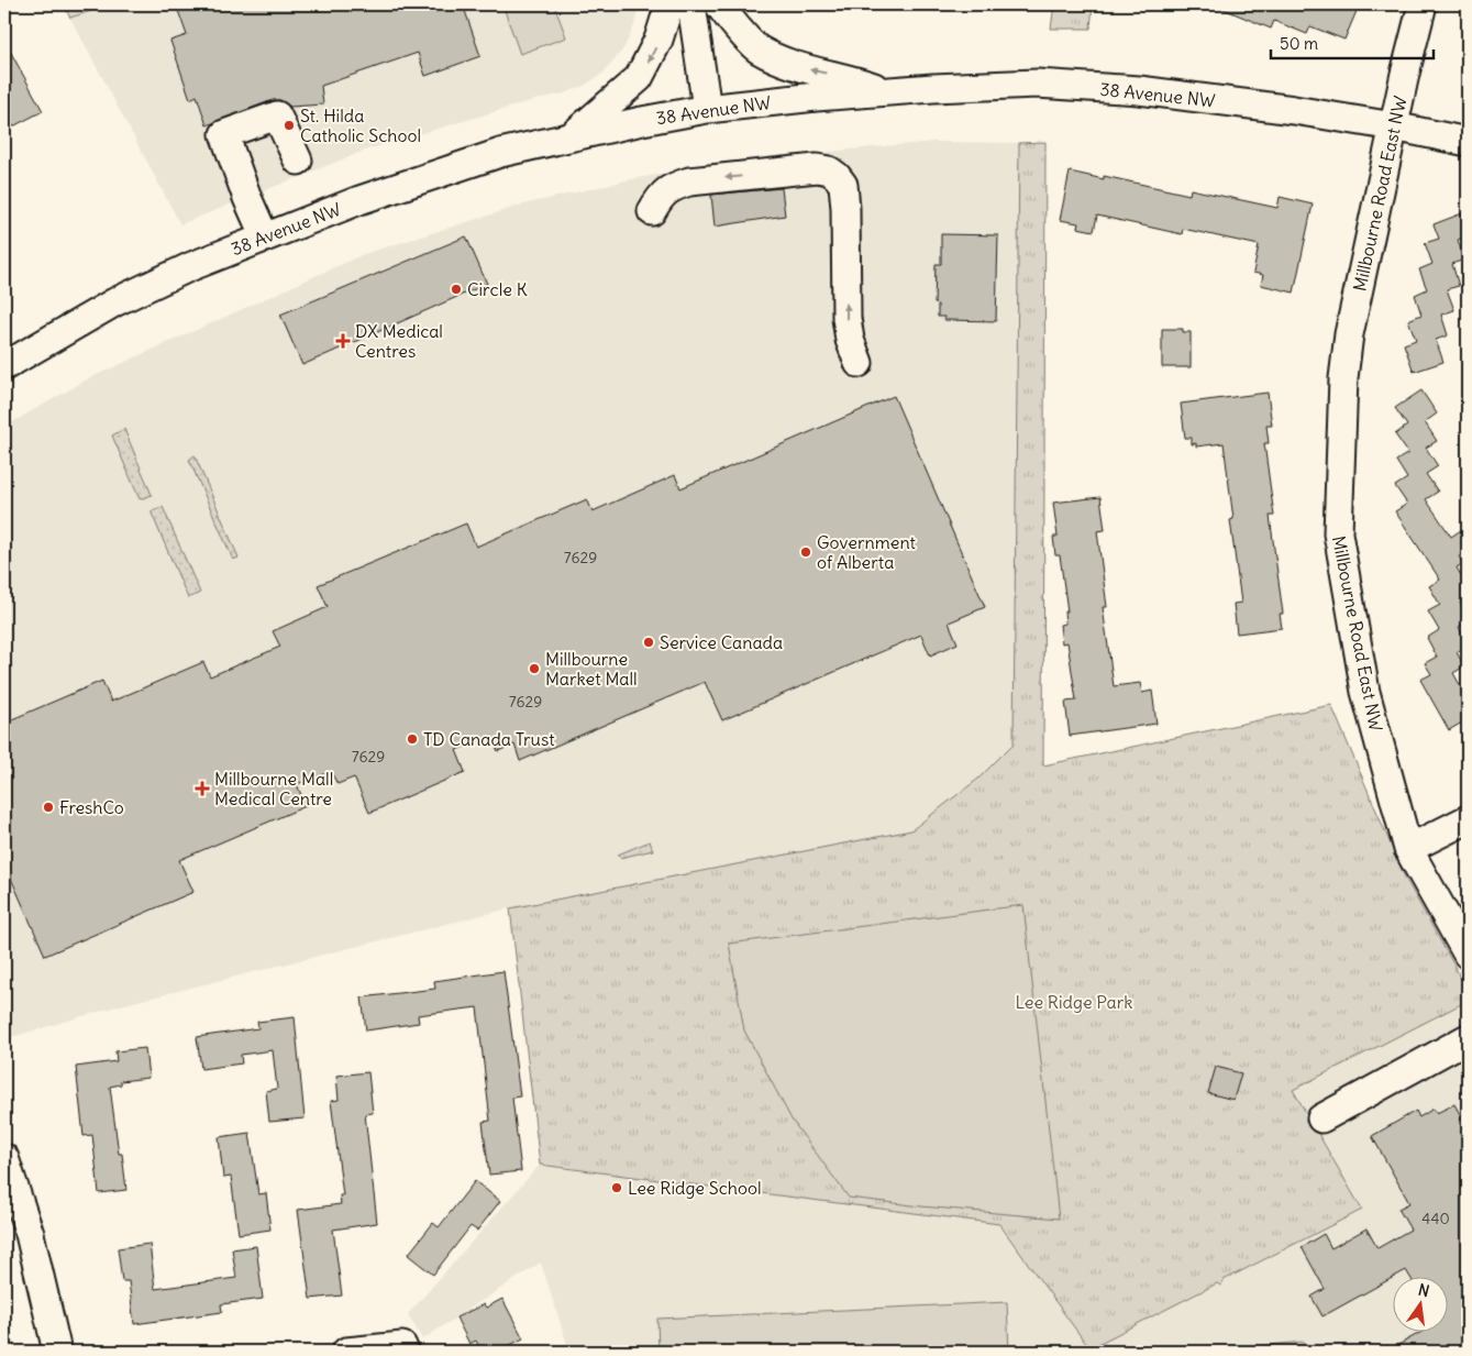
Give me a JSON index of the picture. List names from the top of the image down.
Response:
{
  "streets": {
    "street": ["38 Avenue NW", "Millbourne Road East NW"]
  },
  "crossings": [
    ["38 Avenue NW", "Millbourne Road East NW"]
  ],
  "parks": ["Lee Ridge Park"],
  "places": {
    "other": [
      "St. Hilda Catholic School",
      "Circle K",
      "Government of Alberta",
      "Service Canada",
      "Millbourne Market Mall",
      "TD Canada Trust",
      "FreshCo",
      "Lee Ridge School"
    ],
    "health": ["DX Medical Centres", "Millbourne Mall Medical Centre"]
  },
  "house_numbers": [
    "7629",
    "7629",
    "7629",
    "440"
  ],
  "scale_bar": "50 m",
  "north": "top"
}
